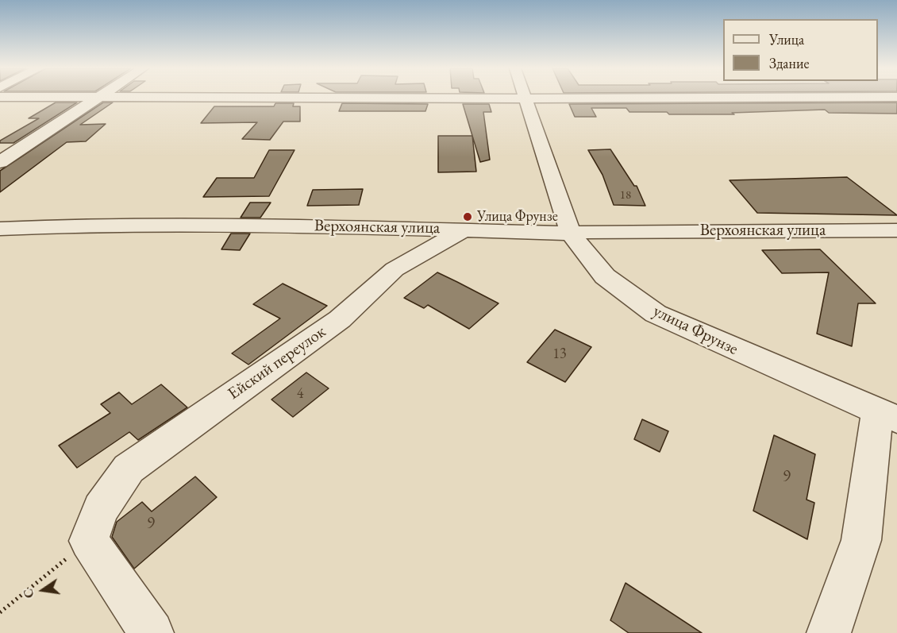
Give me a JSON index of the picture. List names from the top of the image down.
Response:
{
  "streets": {
    "street": ["Верхоянская улица", "улица Фрунзе", "Ейский переулок"]
  },
  "crossings": [
    ["Верхоянская улица", "улица Фрунзе"],
    ["Верхоянская улица", "Ейский переулок"]
  ],
  "places": ["Улица Фрунзе"],
  "house_numbers": [
    "18",
    "13",
    "4",
    "9",
    "9"
  ],
  "legend": ["Улица", "Здание"],
  "north": "left"
}
